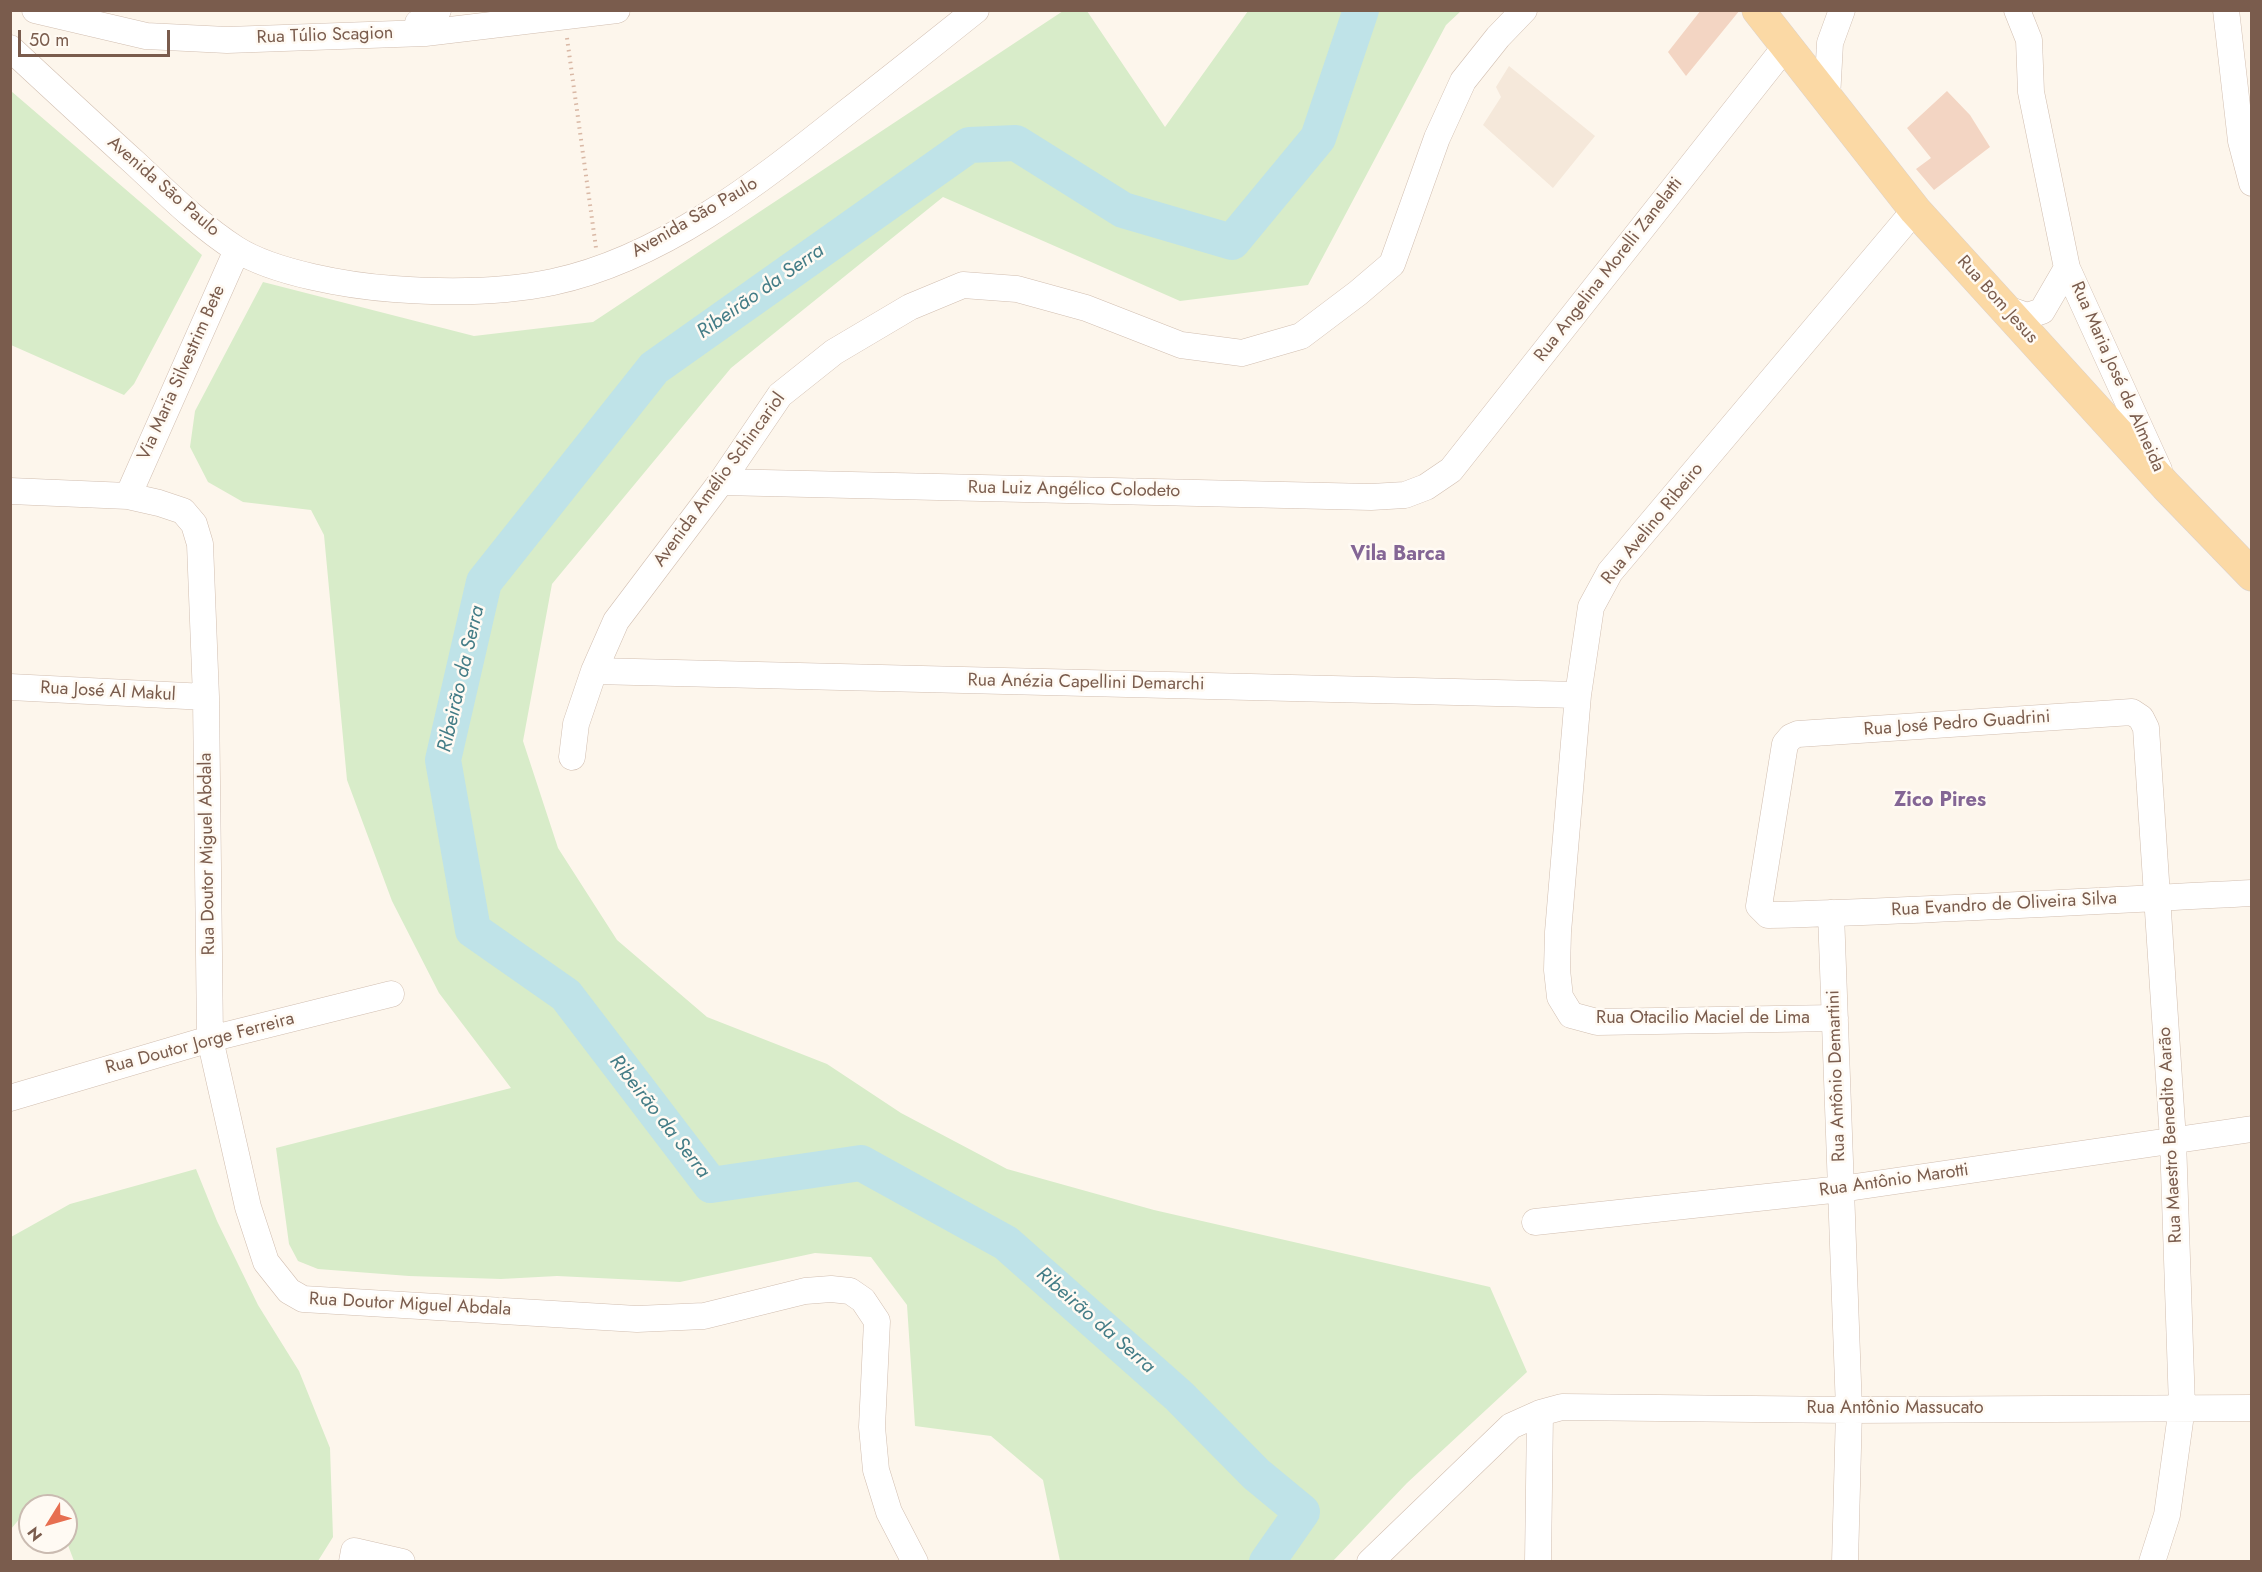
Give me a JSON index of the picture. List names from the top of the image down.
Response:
{
  "streets": {
    "main road": ["Rua Bom Jesus"],
    "street": [
      "Rua Túlio Scagion",
      "Avenida São Paulo",
      "Rua Angelina Morelli Zanelatti",
      "Via Maria Silvestrim Bete",
      "Rua Maria José de Almeida",
      "Avenida Amélio Schincariol",
      "Rua Luiz Angélico Colodeto",
      "Rua Avelino Ribeiro",
      "Rua Anézia Capellini Demarchi",
      "Rua José Al Makul",
      "Rua José Pedro Guadrini",
      "Rua Doutor Miguel Abdala",
      "Rua Evandro de Oliveira Silva",
      "Rua Otacilio Maciel de Lima",
      "Rua Doutor Jorge Ferreira",
      "Rua Antônio Demartini",
      "Rua Maestro Benedito Aarão",
      "Rua Antônio Marotti",
      "Rua Antônio Massucato"
    ]
  },
  "crossings": [
    ["Avenida São Paulo", "Via Maria Silvestrim Bete"],
    ["Rua Angelina Morelli Zanelatti", "Rua Bom Jesus"],
    ["Rua Angelina Morelli Zanelatti", "Rua Luiz Angélico Colodeto"],
    ["Rua Bom Jesus", "Rua Maria José de Almeida"],
    ["Rua Bom Jesus", "Rua Avelino Ribeiro"],
    ["Via Maria Silvestrim Bete", "Rua Doutor Miguel Abdala"],
    ["Avenida Amélio Schincariol", "Rua Luiz Angélico Colodeto"],
    ["Avenida Amélio Schincariol", "Rua Anézia Capellini Demarchi"],
    ["Rua Avelino Ribeiro", "Rua Anézia Capellini Demarchi"],
    ["Rua Avelino Ribeiro", "Rua Otacilio Maciel de Lima"],
    ["Rua José Al Makul", "Rua Doutor Miguel Abdala"],
    ["Rua José Pedro Guadrini", "Rua Evandro de Oliveira Silva"],
    ["Rua José Pedro Guadrini", "Rua Maestro Benedito Aarão"],
    ["Rua Doutor Miguel Abdala", "Rua Doutor Jorge Ferreira"],
    ["Rua Evandro de Oliveira Silva", "Rua Antônio Demartini"],
    ["Rua Evandro de Oliveira Silva", "Rua Maestro Benedito Aarão"],
    ["Rua Otacilio Maciel de Lima", "Rua Antônio Demartini"],
    ["Rua Antônio Demartini", "Rua Antônio Marotti"],
    ["Rua Antônio Demartini", "Rua Antônio Massucato"],
    ["Rua Maestro Benedito Aarão", "Rua Antônio Marotti"],
    ["Rua Maestro Benedito Aarão", "Rua Antônio Massucato"]
  ],
  "districts": ["Vila Barca", "Zico Pires"],
  "water": ["Ribeirão da Serra"],
  "scale_bar": "50 m",
  "north": "bottom left"
}
